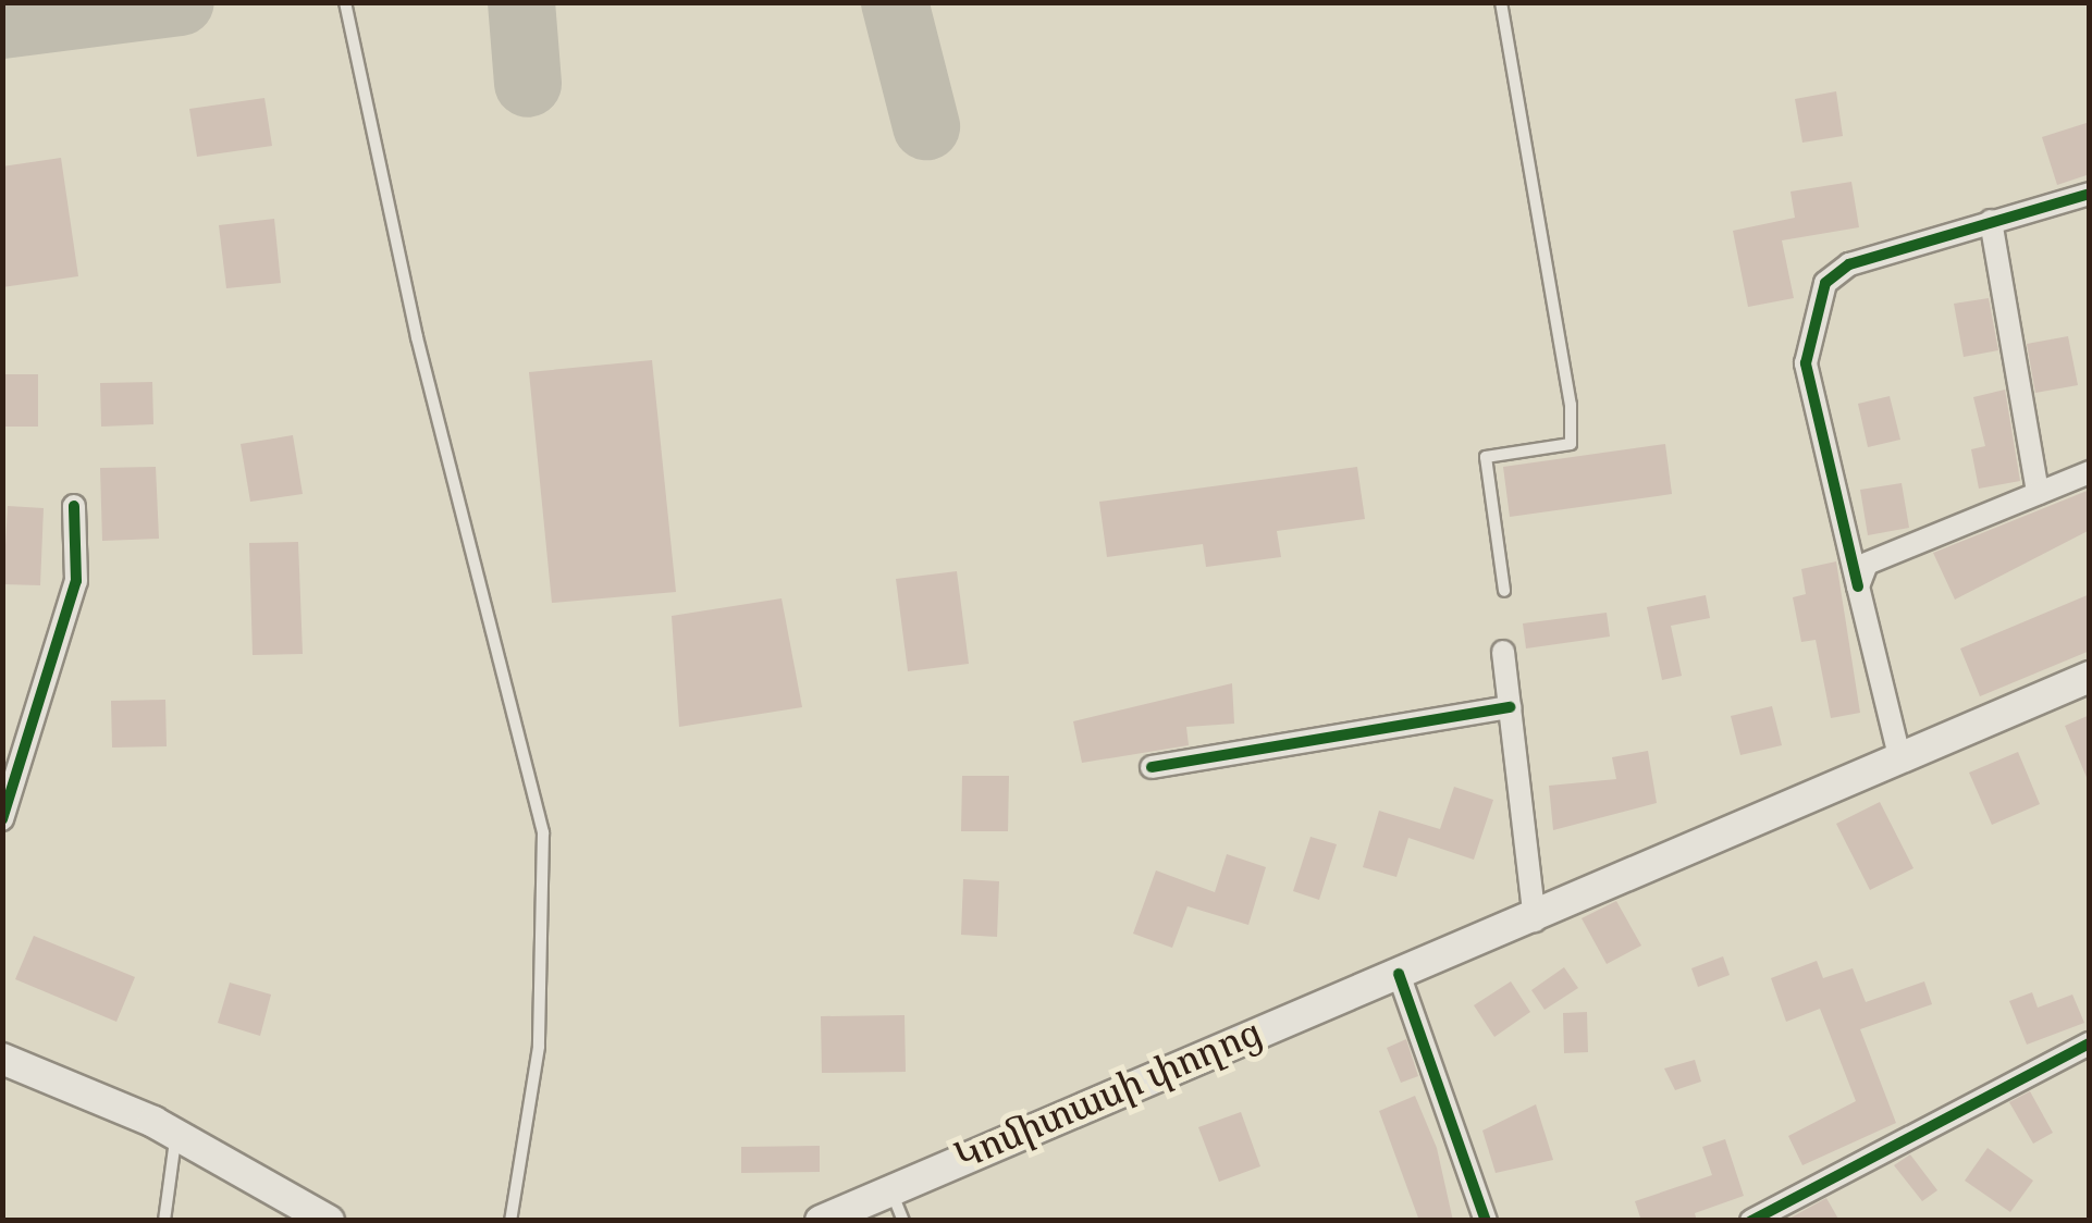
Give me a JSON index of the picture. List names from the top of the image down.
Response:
{
  "streets": {
    "main road": ["Կոմիտասի փողոց"]
  }
}
